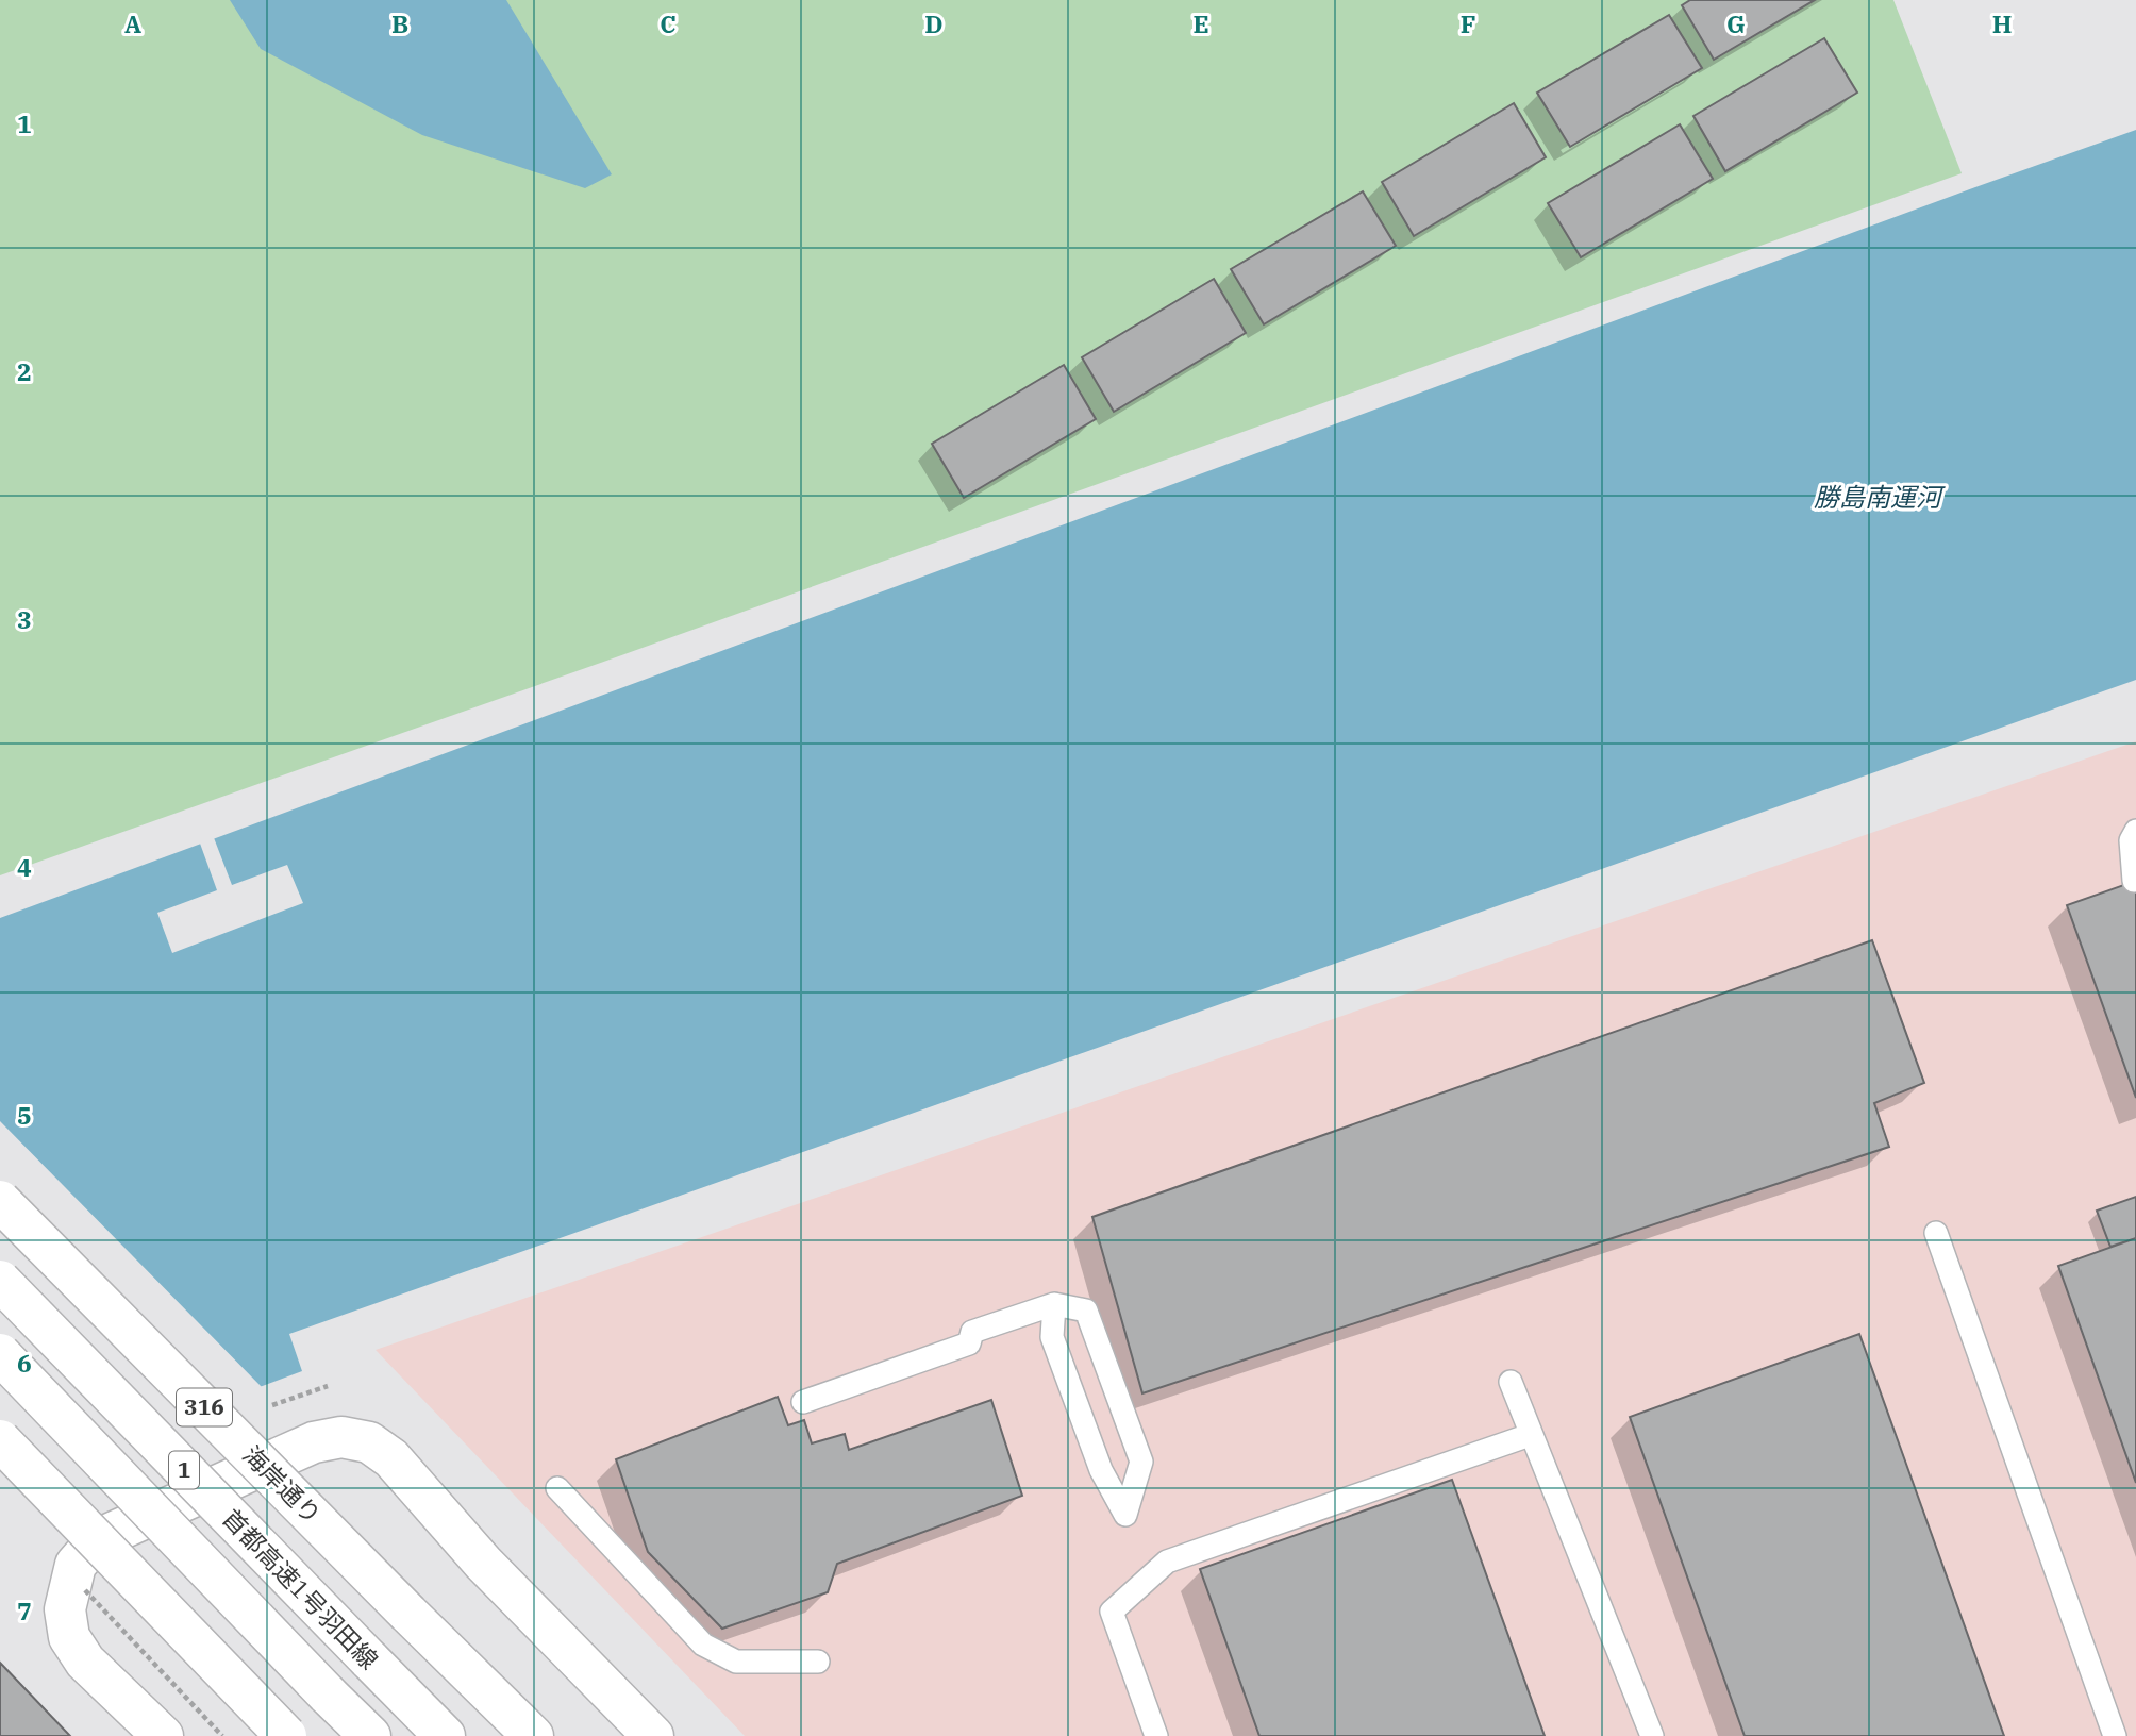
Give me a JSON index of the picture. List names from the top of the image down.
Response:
{
  "streets": {
    "main road": [
      "316",
      "1",
      "海岸通り",
      "首都高速1号羽田線"
    ]
  },
  "water": ["勝島南運河"],
  "grid": {
    "columns": [
      "A",
      "B",
      "C",
      "D",
      "E",
      "F",
      "G",
      "H"
    ],
    "rows": [
      "1",
      "2",
      "3",
      "4",
      "5",
      "6",
      "7"
    ]
  }
}
